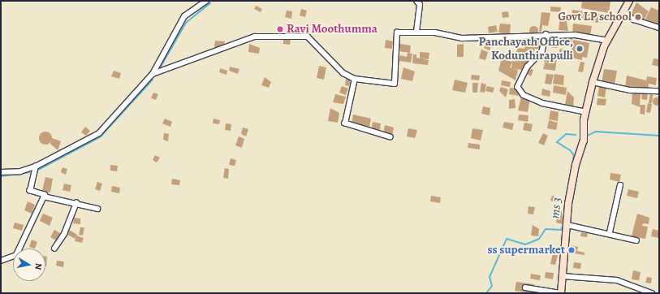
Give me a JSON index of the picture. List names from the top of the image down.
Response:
{
  "water": ["ms 3"],
  "places": [
    "Govt LP school",
    "Ravi Moothumma",
    "Panchayath Office, Kodunthirapulli",
    "ss supermarket"
  ],
  "north": "right"
}
